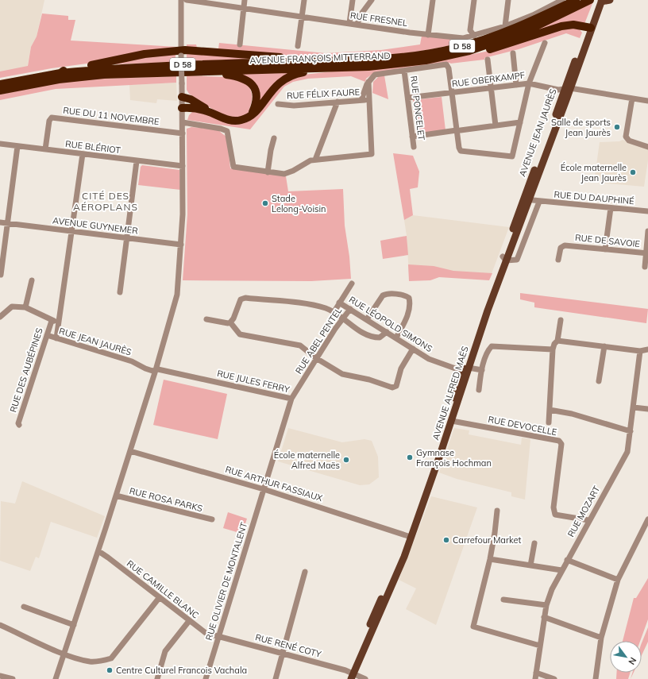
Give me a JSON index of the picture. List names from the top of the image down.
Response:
{
  "streets": {
    "highway": ["D 58", "AVENUE FRANÇOIS MITTERRAND"],
    "main road": ["AVENUE JEAN JAURÈS", "AVENUE ALFRED MAËS"],
    "street": [
      "RUE FRESNEL",
      "RUE OBERKAMPF",
      "RUE FÉLIX FAURE",
      "RUE PONCELET",
      "RUE DU 11 NOVEMBRE",
      "RUE BLÉRIOT",
      "RUE DU DAUPHINÉ",
      "AVENUE GUYNEMER",
      "RUE DE SAVOIE",
      "RUE LÉOPOLD SIMONS",
      "RUE ABEL PENTEL",
      "RUE JEAN JAURÈS",
      "RUE DES AUBÉPINES",
      "RUE JULES FERRY",
      "RUE DEVOCELLE",
      "RUE ARTHUR FASSIAUX",
      "RUE ROSA PARKS",
      "RUE MOZART",
      "RUE OLIVIER DE MONTALENT",
      "RUE CAMILLE BLANC",
      "RUE RENÉ COTY"
    ]
  },
  "crossings": [
    ["D 58", "AVENUE FRANÇOIS MITTERRAND"],
    ["RUE OBERKAMPF", "RUE PONCELET"],
    ["RUE OBERKAMPF", "AVENUE JEAN JAURÈS"],
    ["RUE DU 11 NOVEMBRE", "RUE BLÉRIOT"],
    ["AVENUE JEAN JAURÈS", "RUE DU DAUPHINÉ"],
    ["AVENUE JEAN JAURÈS", "AVENUE ALFRED MAËS"],
    ["RUE DU DAUPHINÉ", "AVENUE ALFRED MAËS"],
    ["RUE LÉOPOLD SIMONS", "RUE ABEL PENTEL"],
    ["RUE LÉOPOLD SIMONS", "AVENUE ALFRED MAËS"],
    ["RUE ABEL PENTEL", "RUE JULES FERRY"],
    ["RUE JEAN JAURÈS", "RUE DES AUBÉPINES"],
    ["RUE JEAN JAURÈS", "RUE JULES FERRY"],
    ["RUE JULES FERRY", "RUE ARTHUR FASSIAUX"],
    ["RUE JULES FERRY", "RUE OLIVIER DE MONTALENT"],
    ["AVENUE ALFRED MAËS", "RUE DEVOCELLE"],
    ["AVENUE ALFRED MAËS", "RUE ARTHUR FASSIAUX"],
    ["AVENUE ALFRED MAËS", "RUE RENÉ COTY"],
    ["RUE DEVOCELLE", "RUE MOZART"],
    ["RUE ARTHUR FASSIAUX", "RUE OLIVIER DE MONTALENT"],
    ["RUE OLIVIER DE MONTALENT", "RUE CAMILLE BLANC"],
    ["RUE OLIVIER DE MONTALENT", "RUE RENÉ COTY"],
    ["RUE CAMILLE BLANC", "RUE RENÉ COTY"]
  ],
  "districts": ["CITÉ DES AÉROPLANS"],
  "places": [
    "Salle de sports Jean Jaurès",
    "École maternelle Jean Jaurès",
    "Stade Lelong-Voisin",
    "Gymnase François Hochman",
    "École maternelle Alfred Maës",
    "Carrefour Market",
    "Centre Culturel Francois Vachala"
  ],
  "north": "bottom right"
}
